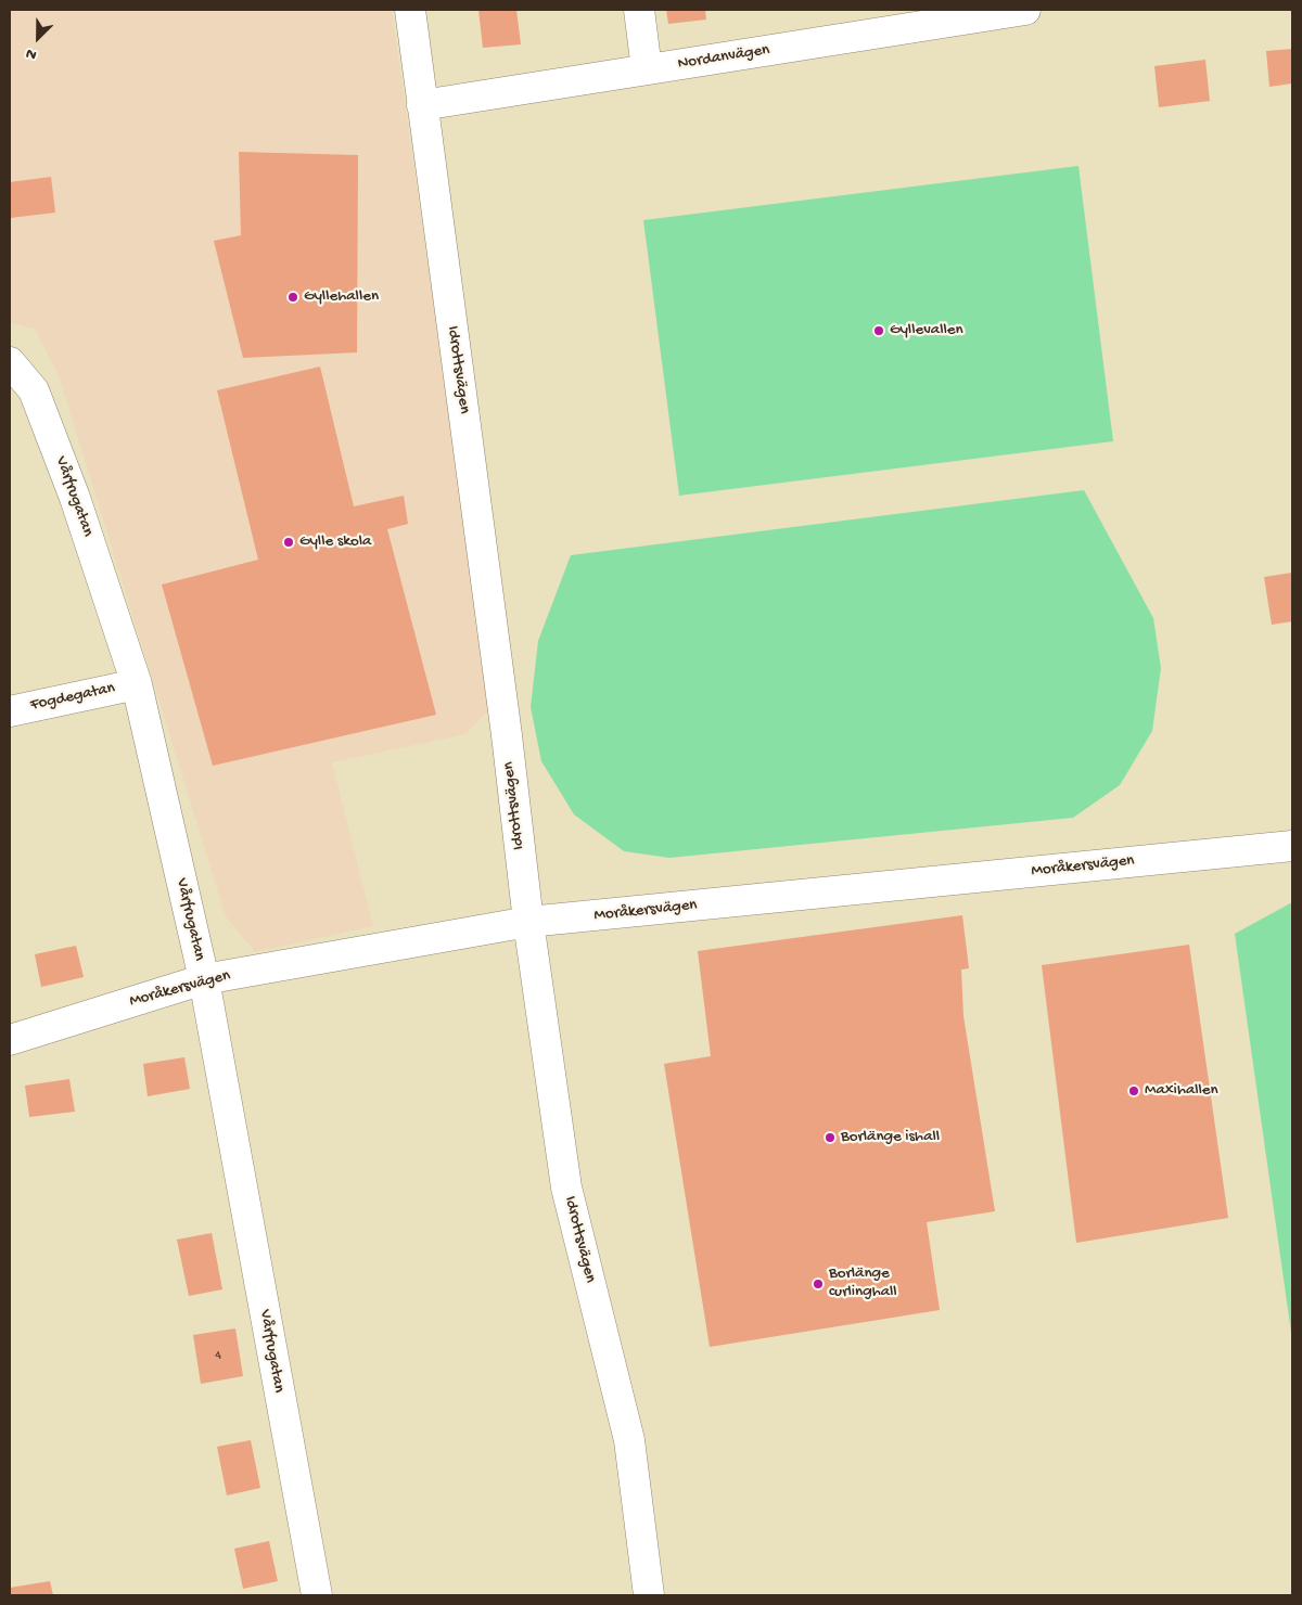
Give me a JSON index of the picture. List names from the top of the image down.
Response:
{
  "streets": {
    "street": [
      "Nordanvägen",
      "Idrottsvägen",
      "Vårfrugatan",
      "Fogdegatan",
      "Moråkersvägen"
    ]
  },
  "crossings": [
    ["Nordanvägen", "Idrottsvägen"],
    ["Idrottsvägen", "Moråkersvägen"],
    ["Vårfrugatan", "Fogdegatan"],
    ["Vårfrugatan", "Moråkersvägen"]
  ],
  "places": [
    "Gyllehallen",
    "Gyllevallen",
    "Gylle skola",
    "Maxihallen",
    "Borlänge ishall",
    "Borlänge curlinghall"
  ],
  "house_numbers": ["4"],
  "north": "bottom left"
}
